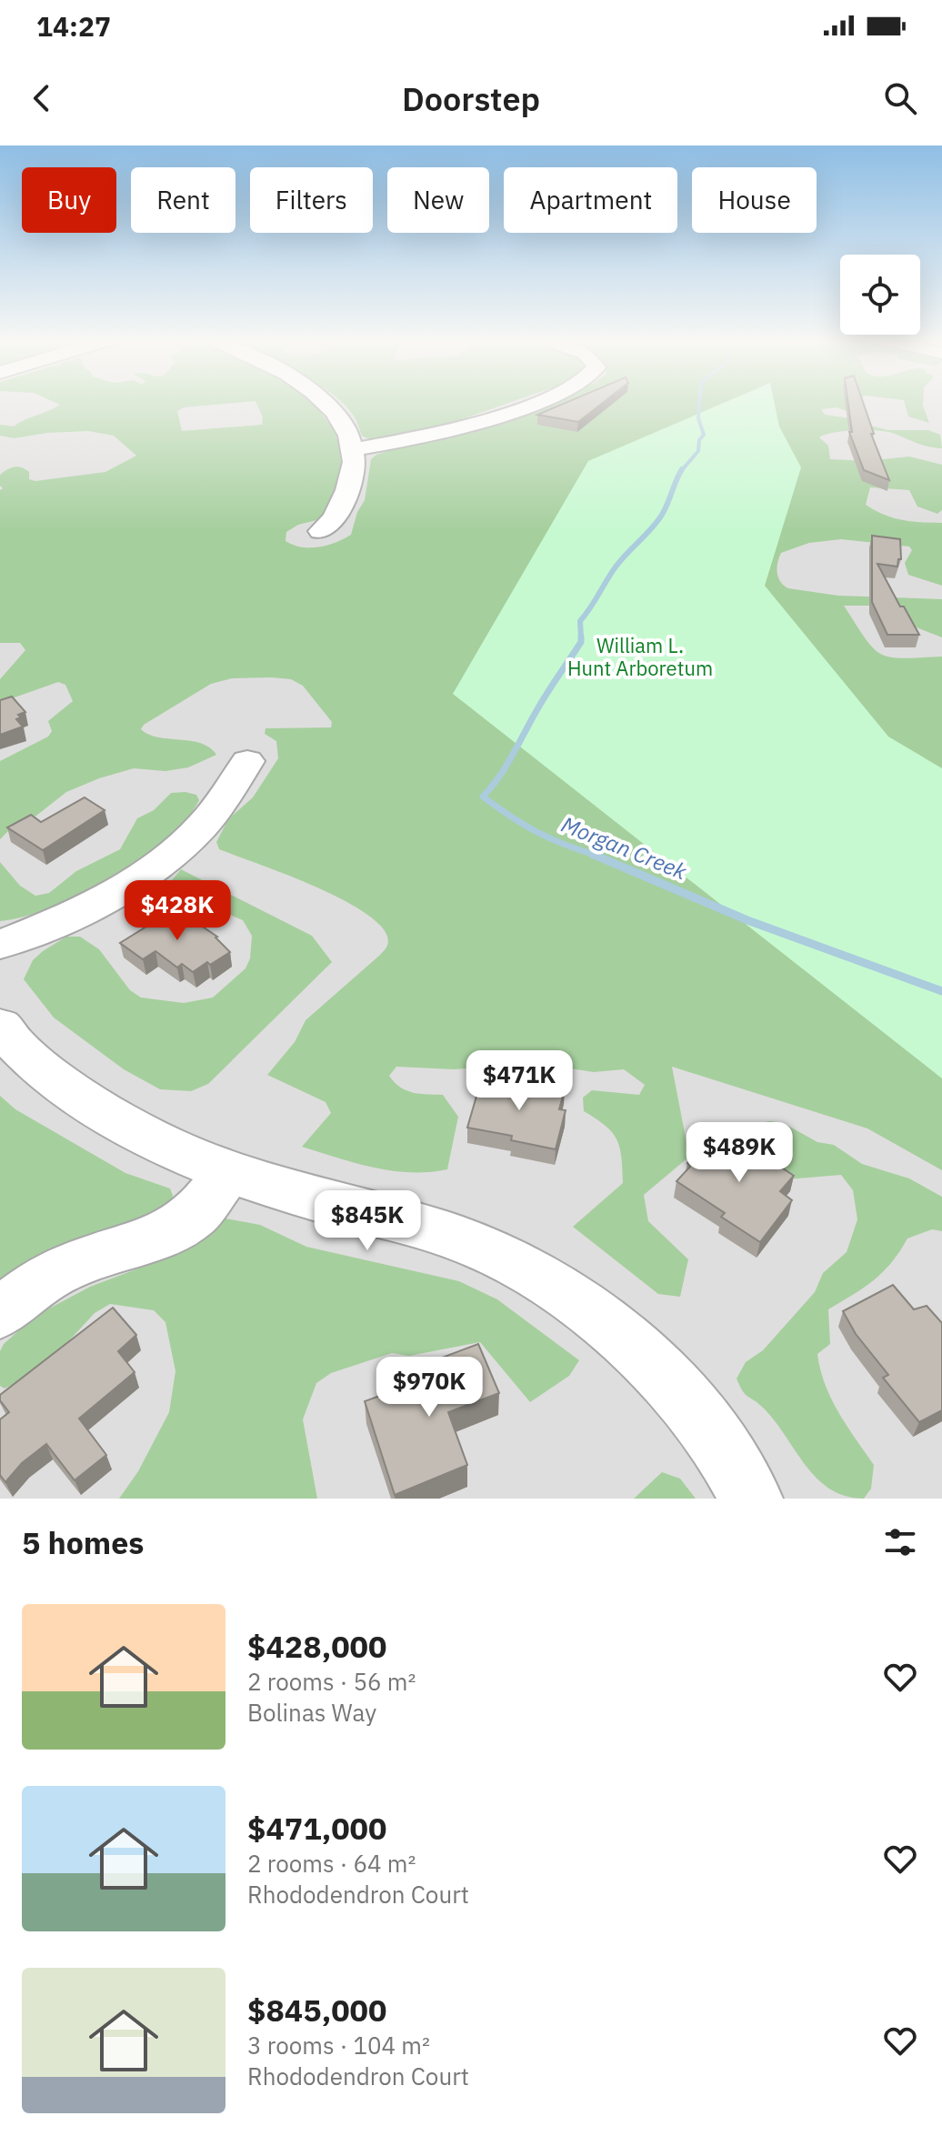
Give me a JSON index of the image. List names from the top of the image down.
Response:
{
  "water": ["Morgan Creek"],
  "parks": ["William L. Hunt Arboretum"],
  "page": {
    "status": "14:27",
    "header": "Doorstep",
    "chip": [
      "Buy",
      "Rent",
      "Filters",
      "New",
      "Apartment",
      "House"
    ],
    "price": [
      "$428K",
      "$471K",
      "$489K",
      "$845K",
      "$970K"
    ],
    "heading": "5 homes",
    "list": [
      {
        "name": "$428,000",
        "note": "2 rooms · 56 m² · Bolinas Way"
      },
      {
        "name": "$471,000",
        "note": "2 rooms · 64 m² · Rhododendron Court"
      },
      {
        "name": "$845,000",
        "note": "3 rooms · 104 m² · Rhododendron Court"
      }
    ]
  }
}
